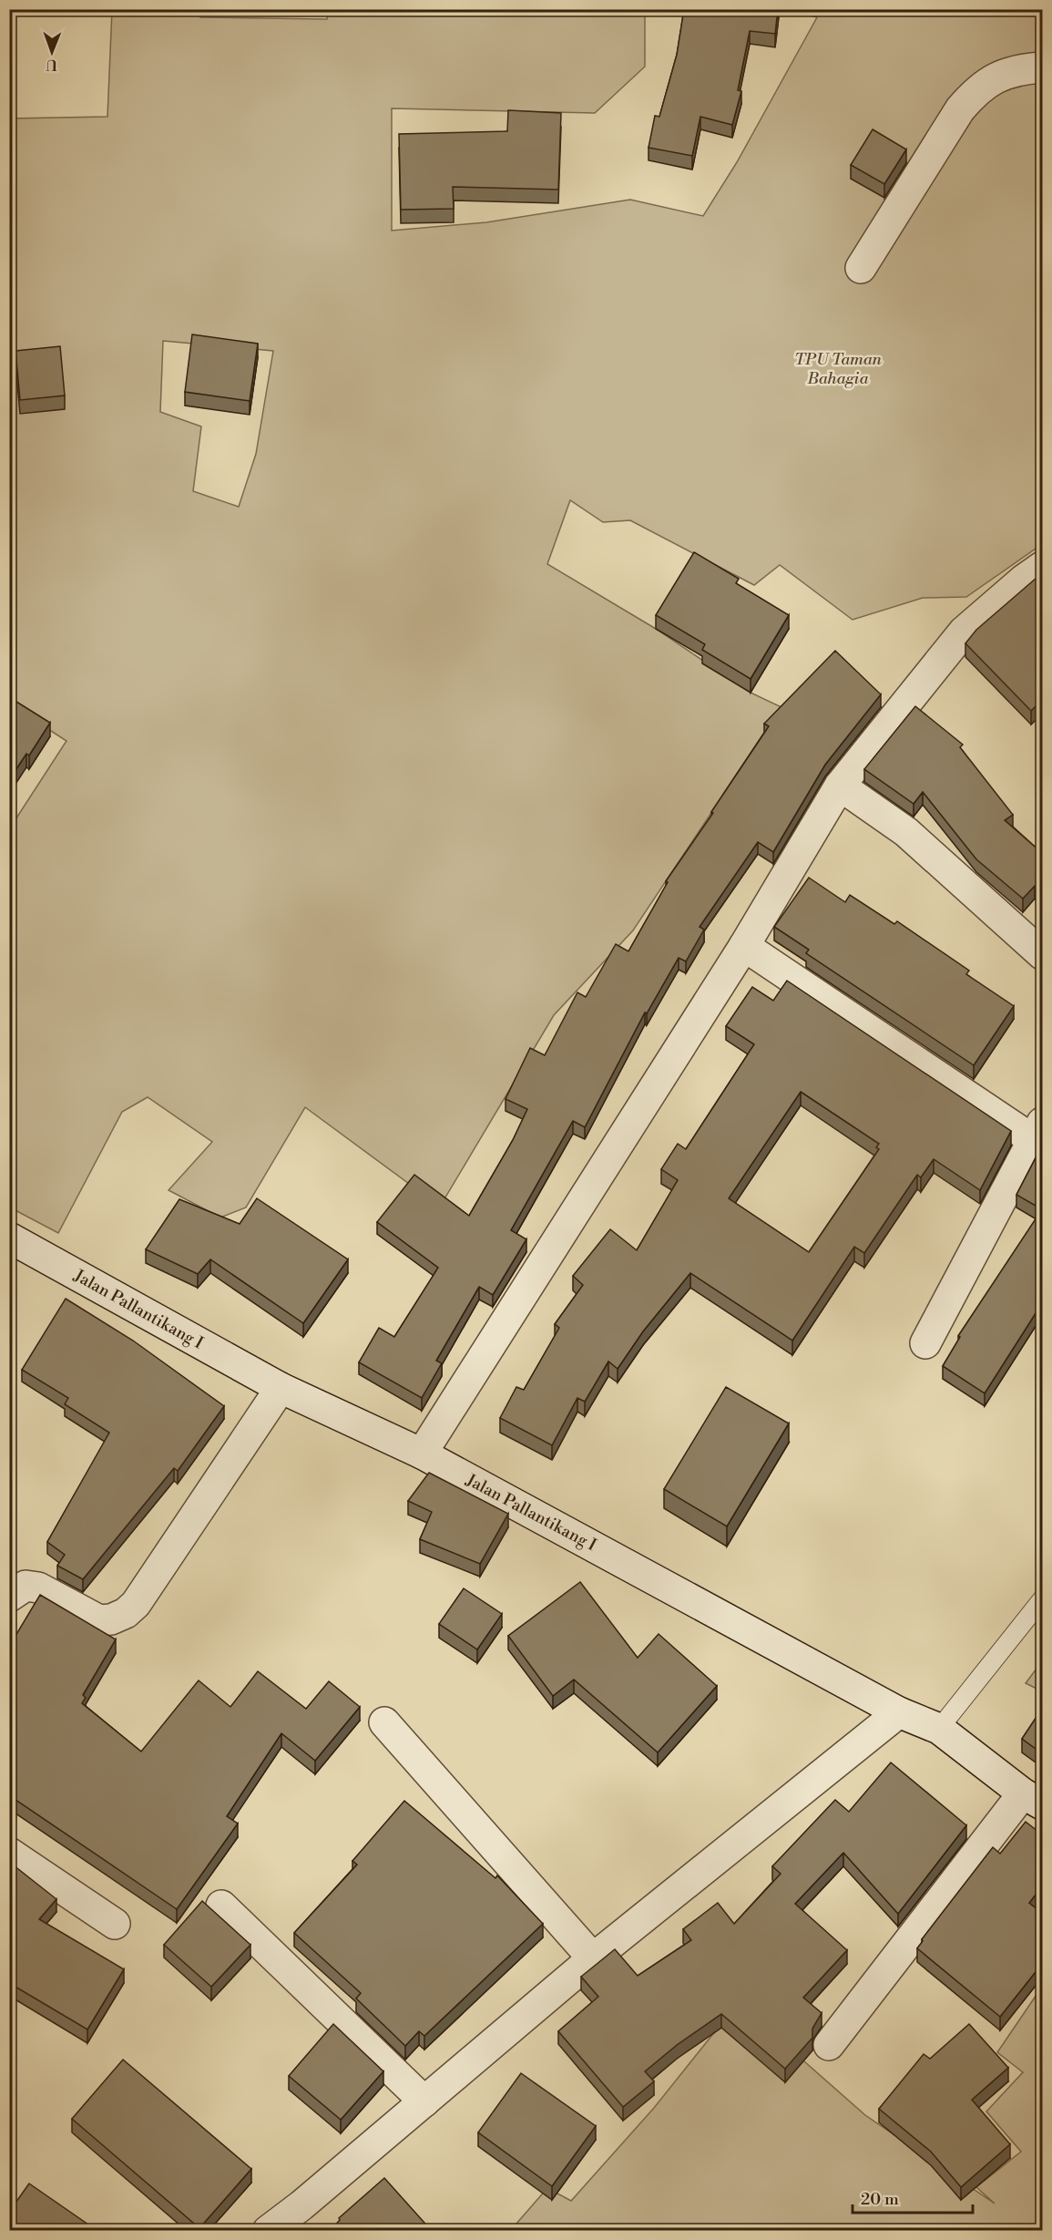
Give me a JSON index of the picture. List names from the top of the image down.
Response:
{
  "streets": {
    "street": ["Jalan Pallantikang I"]
  },
  "parks": ["TPU Taman Bahagia"],
  "scale_bar": "20 m",
  "north": "bottom"
}
